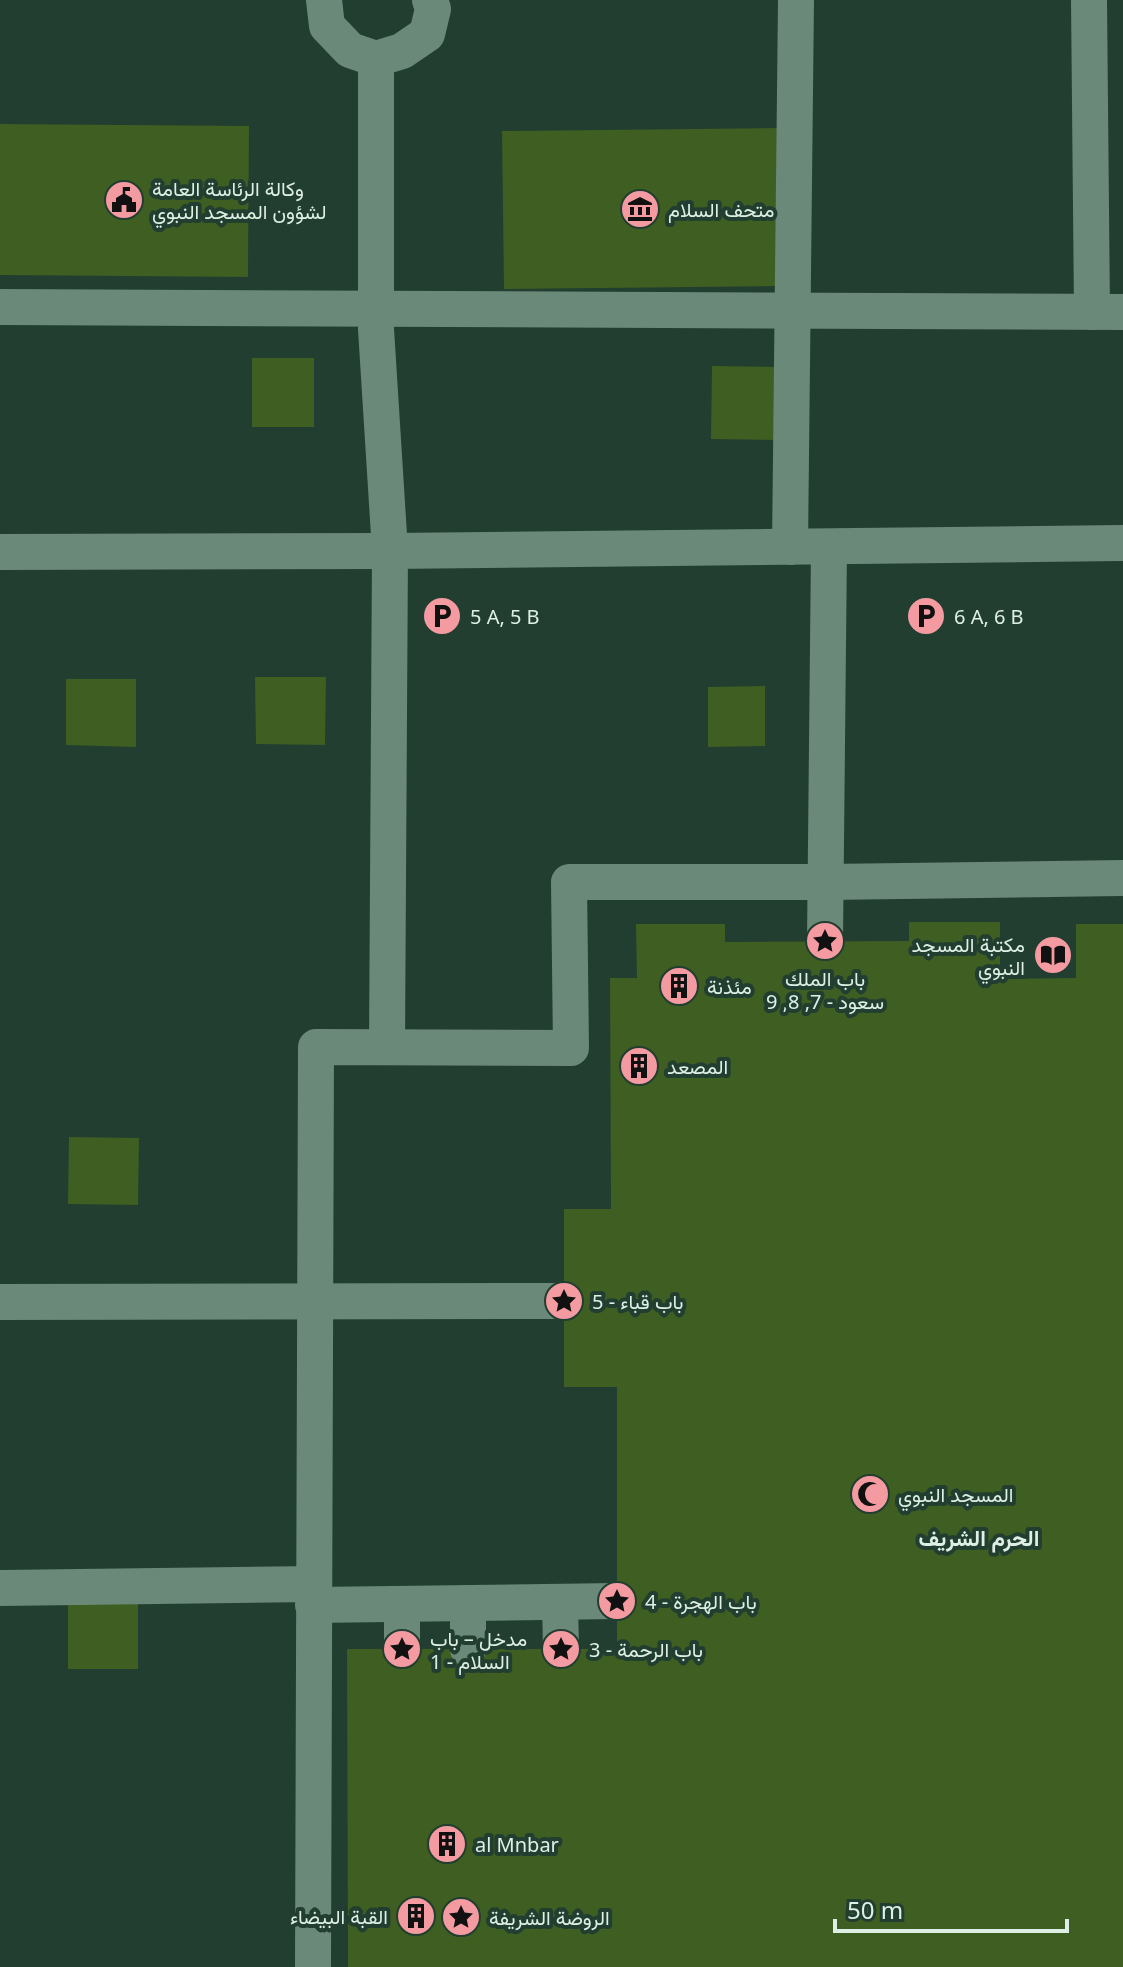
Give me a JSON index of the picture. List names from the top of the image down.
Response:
{
  "districts": ["الحرم الشريف"],
  "places": {
    "public building": ["وكالة الرئاسة العامة لشؤون المسجد النبوي"],
    "museum": ["متحف السلام"],
    "parking": ["5 A, 5 B", "6 A, 6 B"],
    "place": [
      "باب الملك سعود - 7, 8, 9",
      "باب قباء - 5",
      "باب الهجرة - 4",
      "مدخل – باب السلام - 1",
      "باب الرحمة - 3",
      "الروضة الشريفة"
    ],
    "library": ["مكتبة المسجد النبوي"],
    "building": [
      "مئذنة",
      "المصعد",
      "al Mnbar",
      "القبة البيضاء"
    ],
    "mosque": ["المسجد النبوي"]
  },
  "scale_bar": "50 m"
}
